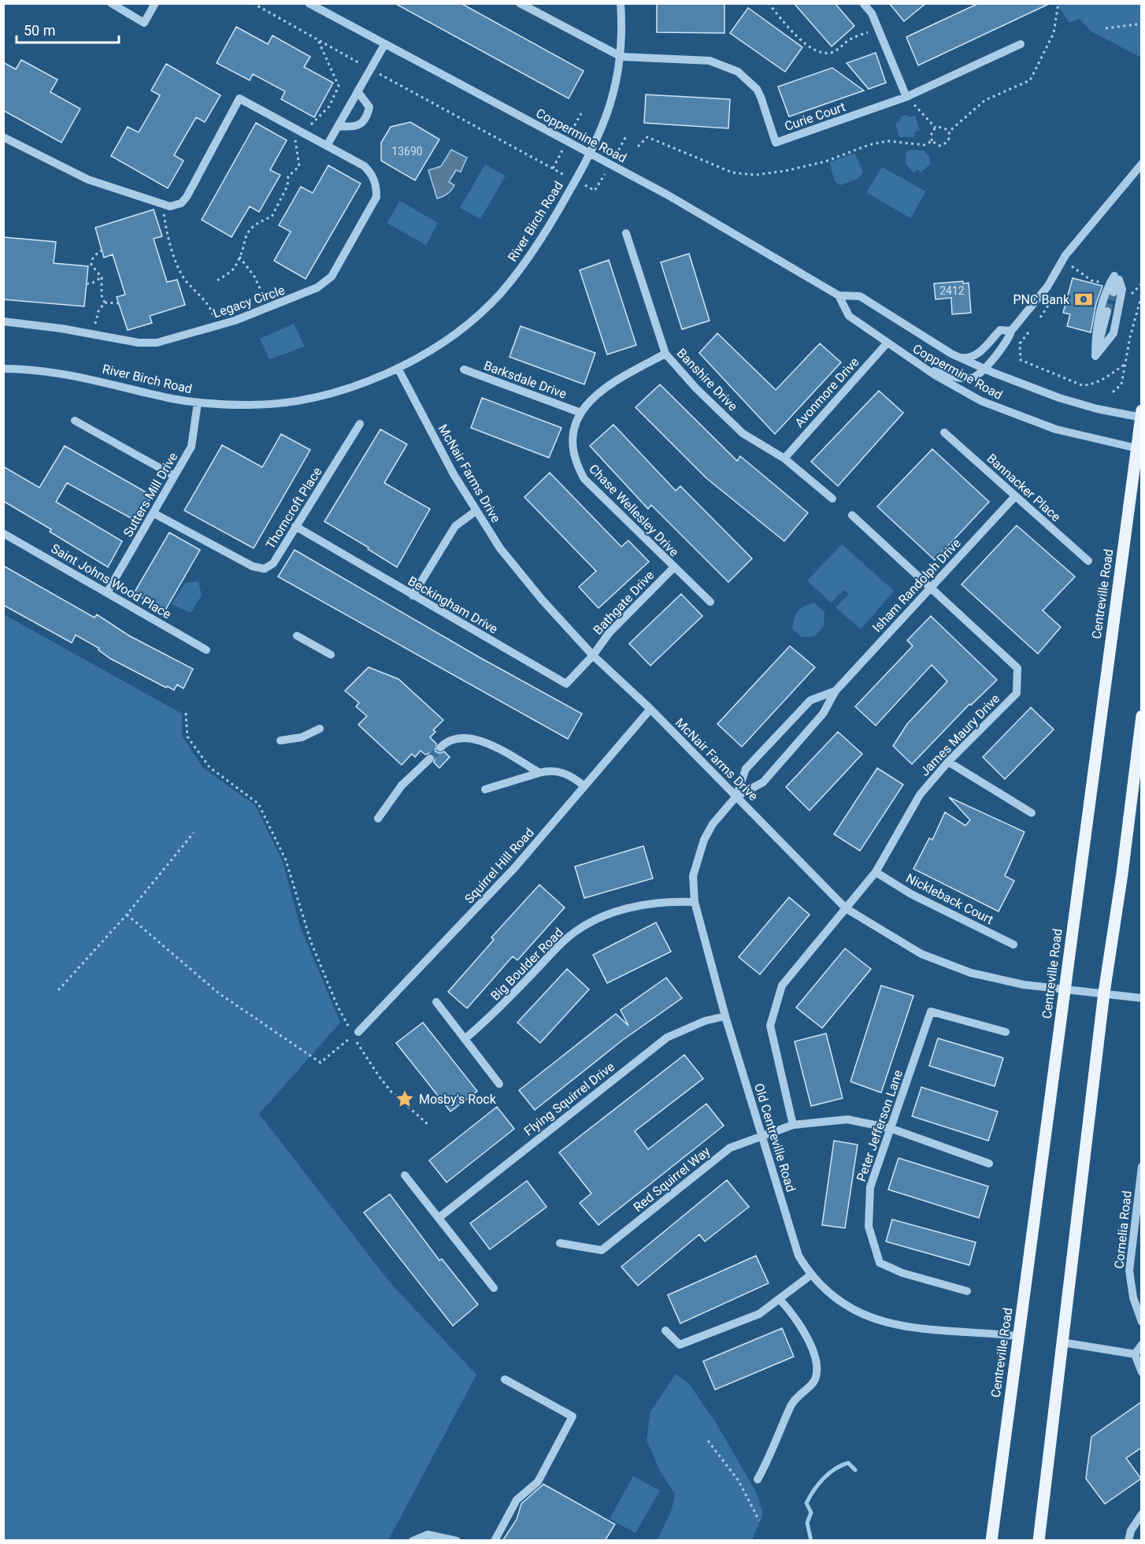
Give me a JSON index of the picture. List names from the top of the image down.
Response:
{
  "streets": {
    "main road": ["Centreville Road"],
    "street": [
      "Curie Court",
      "Coppermine Road",
      "River Birch Road",
      "Legacy Circle",
      "Barksdale Drive",
      "Banshire Drive",
      "Avonmore Drive",
      "McNair Farms Drive",
      "Bannacker Place",
      "Sutters Mill Drive",
      "Thorncroft Place",
      "Chase Wellesley Drive",
      "Saint Johns Wood Place",
      "Isham Randolph Drive",
      "Bathgate Drive",
      "Beckingham Drive",
      "James Maury Drive",
      "Squirrel Hill Road",
      "Nickleback Court",
      "Big Boulder Road",
      "Flying Squirrel Drive",
      "Peter Jefferson Lane",
      "Old Centreville Road",
      "Red Squirrel Way",
      "Cornelia Road"
    ]
  },
  "crossings": [
    ["Curie Court", "River Birch Road"],
    ["Coppermine Road", "River Birch Road"],
    ["Coppermine Road", "Avonmore Drive"],
    ["Coppermine Road", "Centreville Road"],
    ["River Birch Road", "McNair Farms Drive"],
    ["River Birch Road", "Sutters Mill Drive"],
    ["Barksdale Drive", "Chase Wellesley Drive"],
    ["Banshire Drive", "Avonmore Drive"],
    ["McNair Farms Drive", "Isham Randolph Drive"],
    ["McNair Farms Drive", "Centreville Road"],
    ["McNair Farms Drive", "Bathgate Drive"],
    ["McNair Farms Drive", "Beckingham Drive"],
    ["McNair Farms Drive", "James Maury Drive"],
    ["McNair Farms Drive", "Squirrel Hill Road"],
    ["McNair Farms Drive", "Old Centreville Road"],
    ["Bannacker Place", "Isham Randolph Drive"],
    ["Sutters Mill Drive", "Thorncroft Place"],
    ["Sutters Mill Drive", "Saint Johns Wood Place"],
    ["Thorncroft Place", "Beckingham Drive"],
    ["Chase Wellesley Drive", "Bathgate Drive"],
    ["Isham Randolph Drive", "James Maury Drive"],
    ["Isham Randolph Drive", "Old Centreville Road"],
    ["Centreville Road", "Old Centreville Road"],
    ["Bathgate Drive", "Beckingham Drive"],
    ["James Maury Drive", "Nickleback Court"],
    ["James Maury Drive", "Red Squirrel Way"],
    ["Big Boulder Road", "Old Centreville Road"],
    ["Flying Squirrel Drive", "Old Centreville Road"],
    ["Peter Jefferson Lane", "Red Squirrel Way"],
    ["Old Centreville Road", "Red Squirrel Way"]
  ],
  "places": {
    "bank": ["PNC Bank"],
    "place": ["Mosby's Rock"]
  },
  "house_numbers": ["13690", "2412"],
  "scale_bar": "50 m"
}
